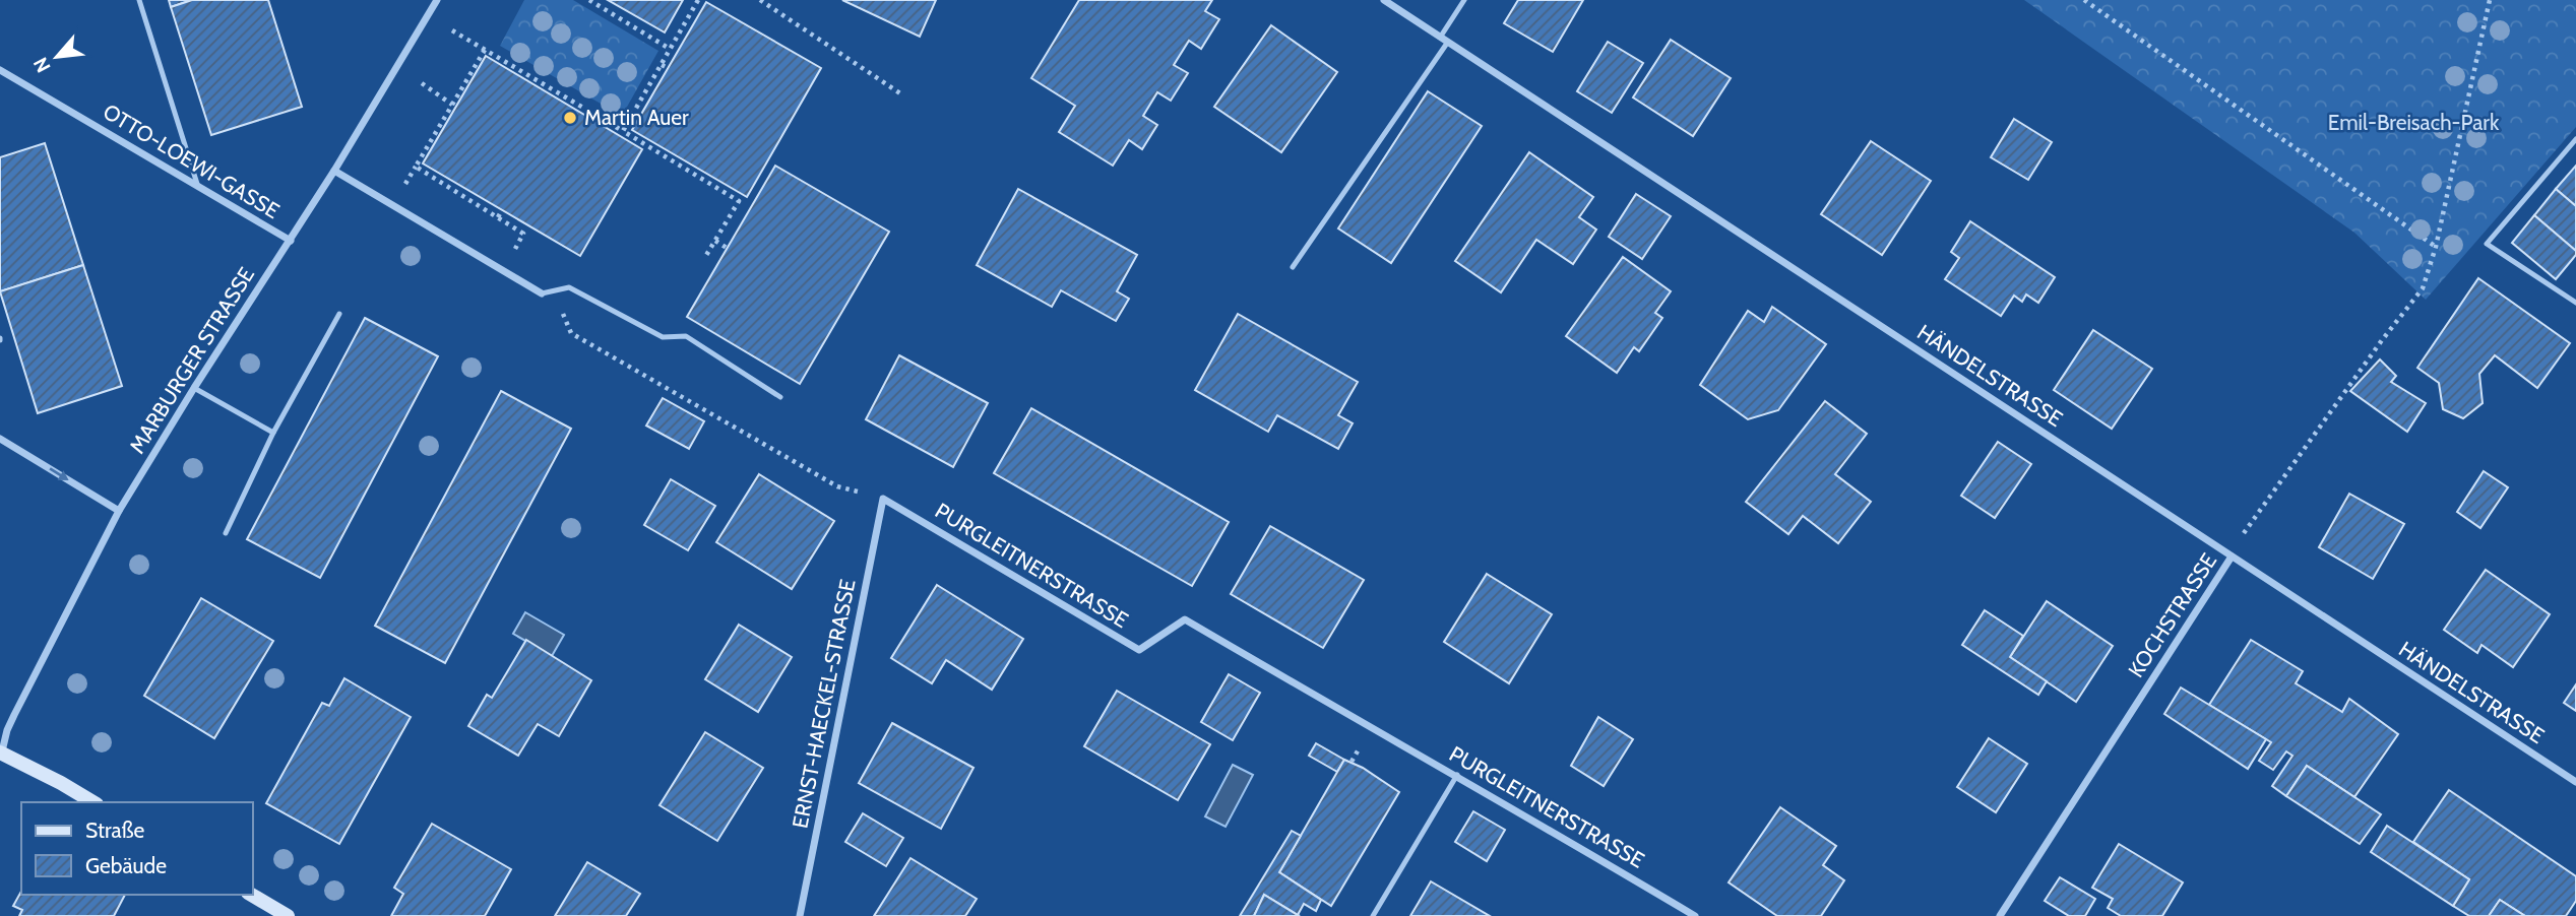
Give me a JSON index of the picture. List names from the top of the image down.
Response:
{
  "streets": {
    "street": [
      "OTTO-LOEWI-GASSE",
      "MARBURGER STRASSE",
      "HÄNDELSTRASSE",
      "PURGLEITNERSTRASSE",
      "KOCHSTRASSE",
      "ERNST-HAECKEL-STRASSE"
    ]
  },
  "crossings": [
    ["OTTO-LOEWI-GASSE", "MARBURGER STRASSE"],
    ["HÄNDELSTRASSE", "KOCHSTRASSE"],
    ["PURGLEITNERSTRASSE", "ERNST-HAECKEL-STRASSE"]
  ],
  "parks": ["Emil-Breisach-Park"],
  "places": ["Martin Auer"],
  "legend": ["Straße", "Gebäude"],
  "north": "bottom left"
}
